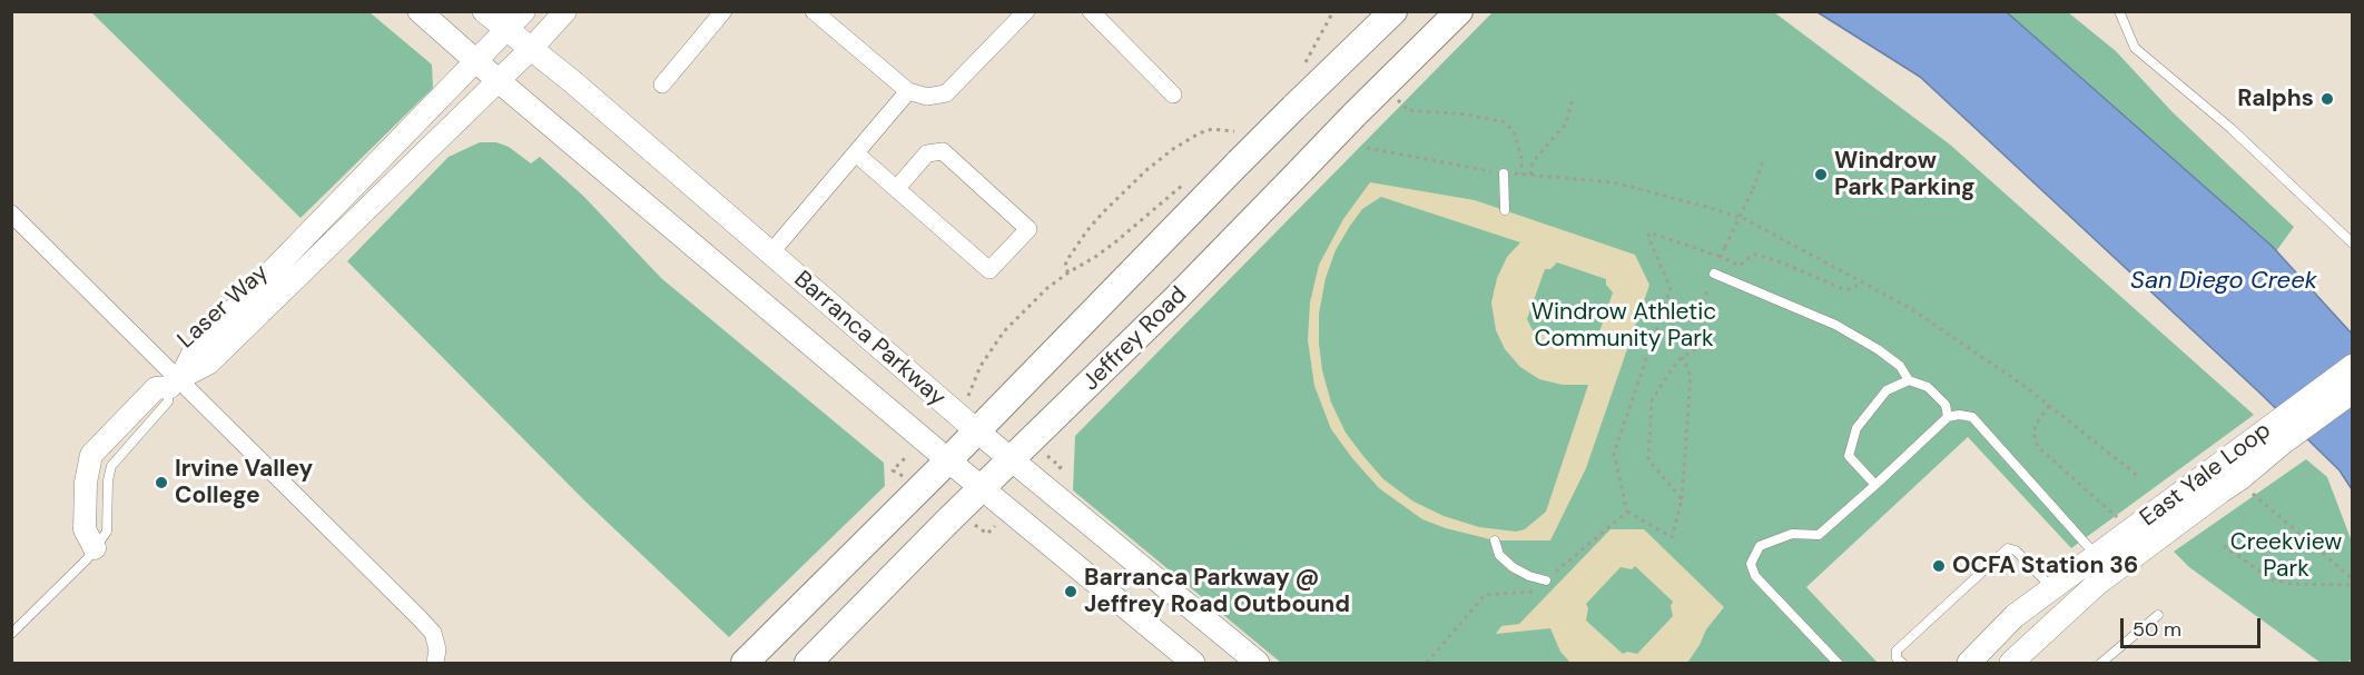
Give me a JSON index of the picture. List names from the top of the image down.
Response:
{
  "streets": {
    "main road": ["Barranca Parkway", "Jeffrey Road", "East Yale Loop"],
    "street": ["Laser Way"]
  },
  "crossings": [
    ["Laser Way", "Barranca Parkway"],
    ["Barranca Parkway", "Jeffrey Road"]
  ],
  "water": ["San Diego Creek"],
  "parks": ["Windrow Athletic Community Park", "Creekview Park"],
  "places": [
    "Ralphs",
    "Windrow Park Parking",
    "Irvine Valley College",
    "OCFA Station 36",
    "Barranca Parkway @ Jeffrey Road Outbound"
  ],
  "scale_bar": "50 m"
}
